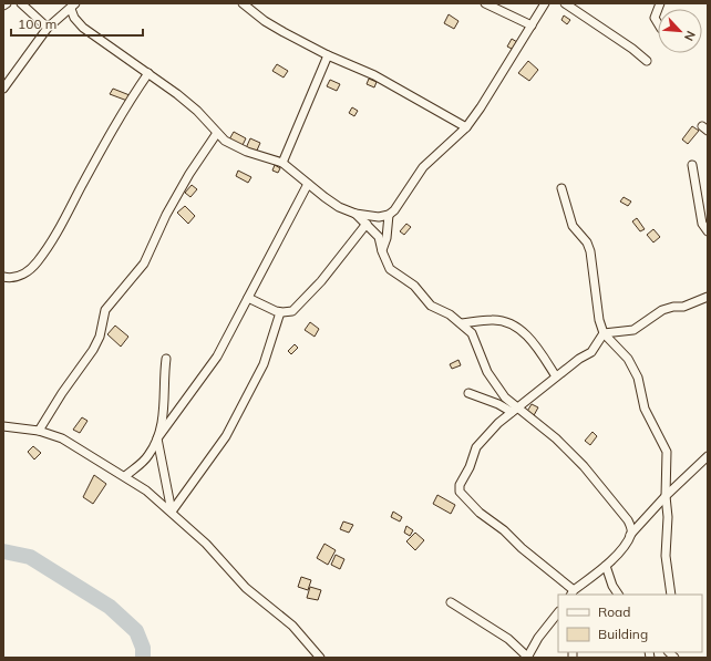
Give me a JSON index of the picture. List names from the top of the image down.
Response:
{
  "legend": ["Road", "Building"],
  "scale_bar": "100 m",
  "north": "bottom right"
}
